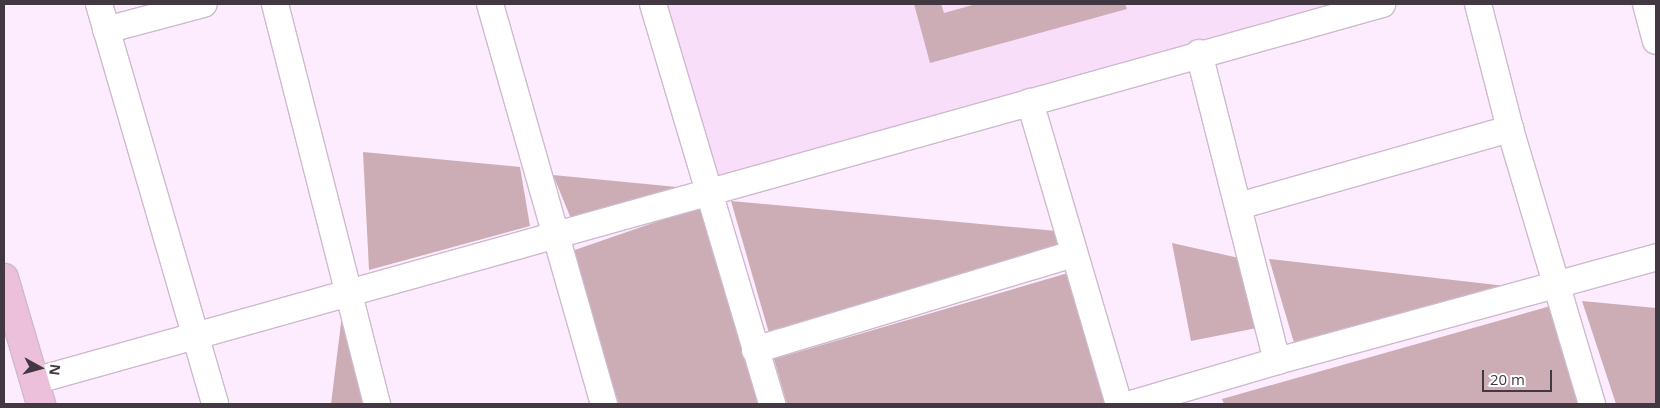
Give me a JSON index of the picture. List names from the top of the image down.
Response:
{
  "scale_bar": "20 m",
  "north": "right"
}
